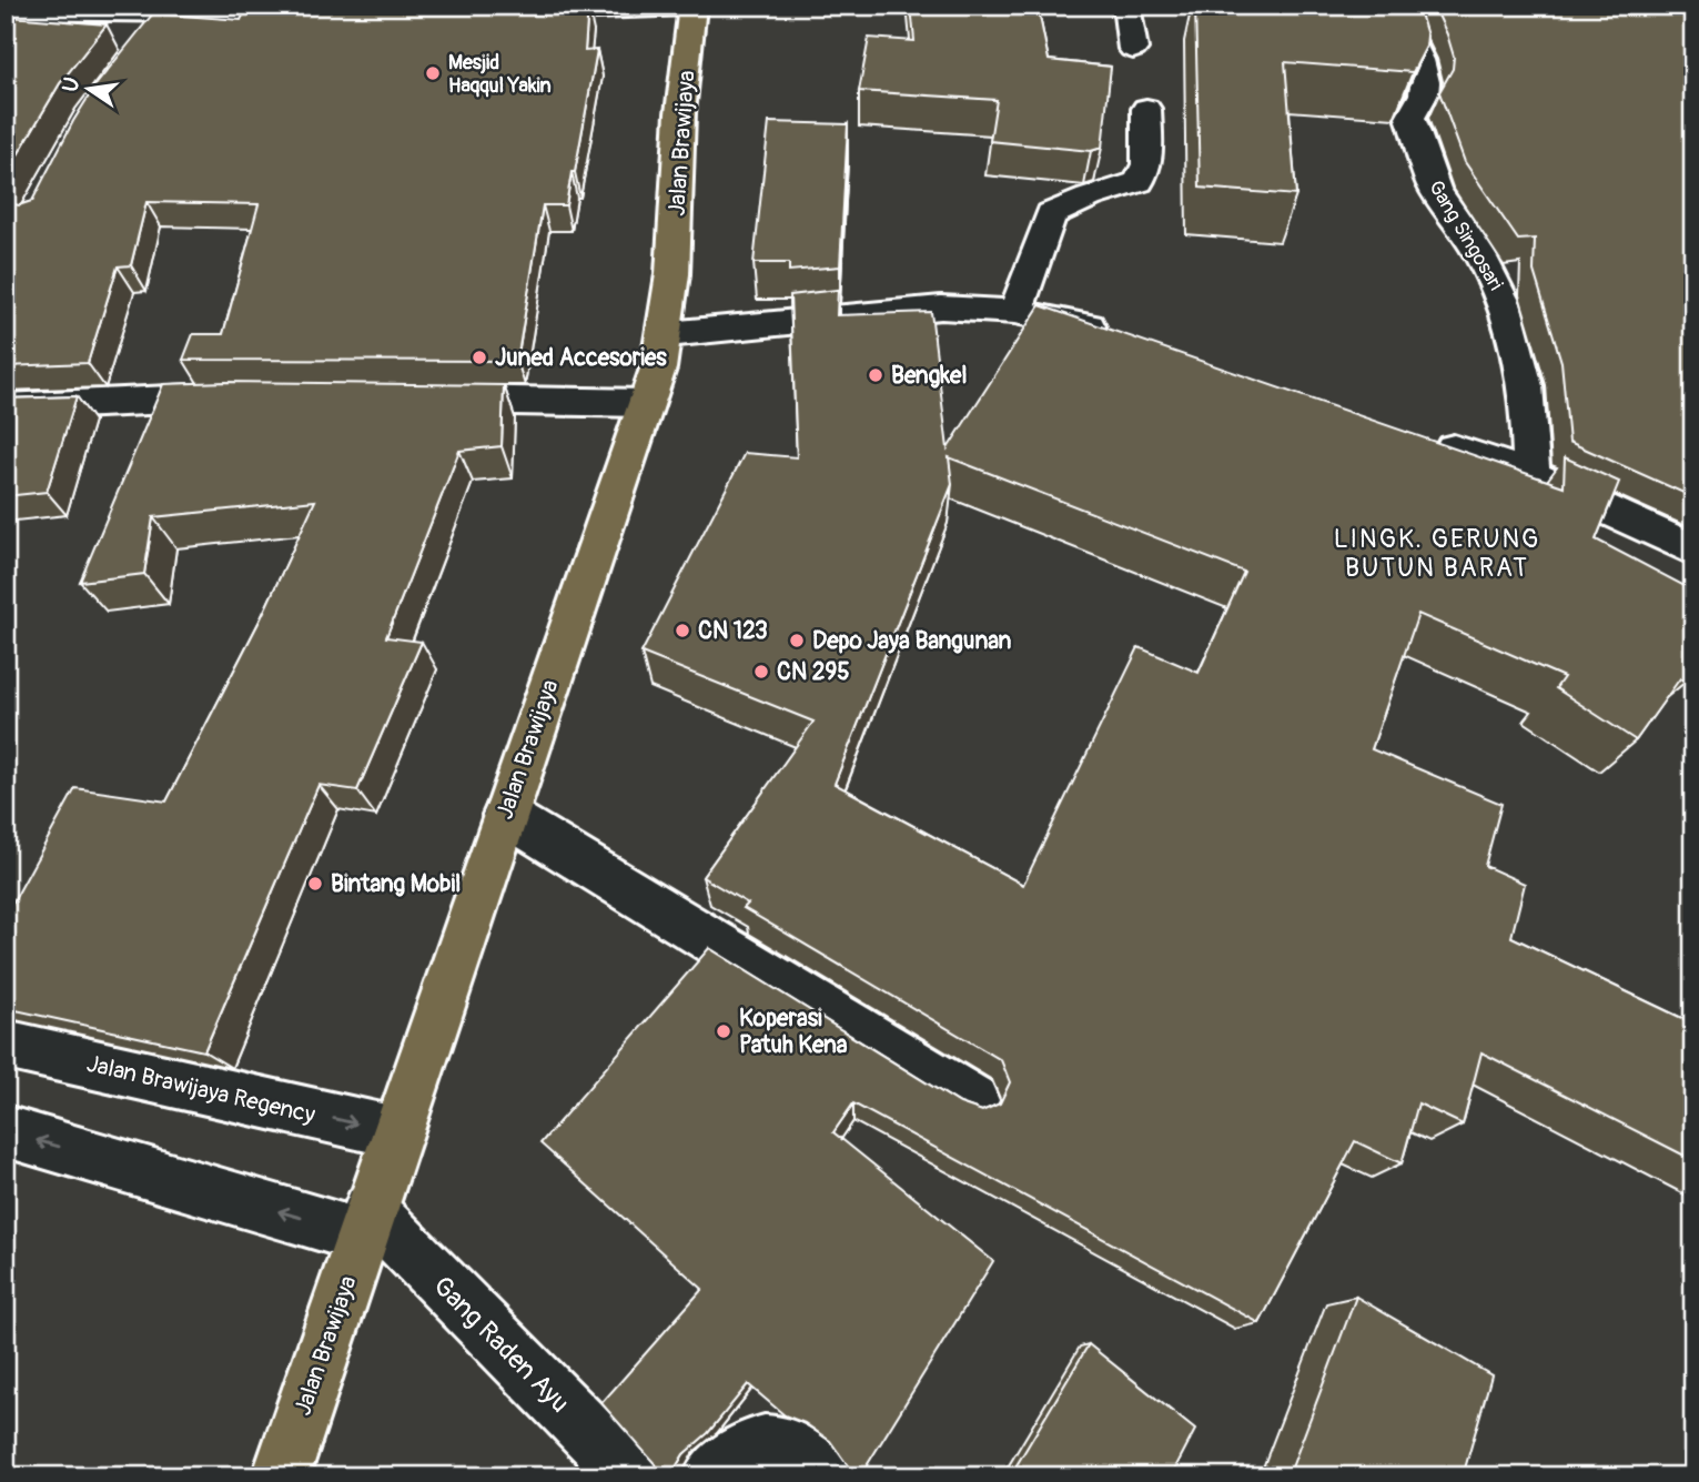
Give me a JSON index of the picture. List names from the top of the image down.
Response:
{
  "streets": {
    "main road": ["Jalan Brawijaya"],
    "street": ["Gang Singosari", "Jalan Brawijaya Regency", "Gang Raden Ayu"]
  },
  "crossings": [
    ["Jalan Brawijaya", "Jalan Brawijaya Regency"],
    ["Jalan Brawijaya", "Gang Raden Ayu"]
  ],
  "districts": ["LINGK. GERUNG BUTUN BARAT"],
  "places": [
    "Mesjid Haqqul Yakin",
    "Juned Accesories",
    "Bengkel",
    "CN 123",
    "Depo Jaya Bangunan",
    "CN 295",
    "Bintang Mobil",
    "Koperasi Patuh Kena"
  ],
  "north": "left"
}
